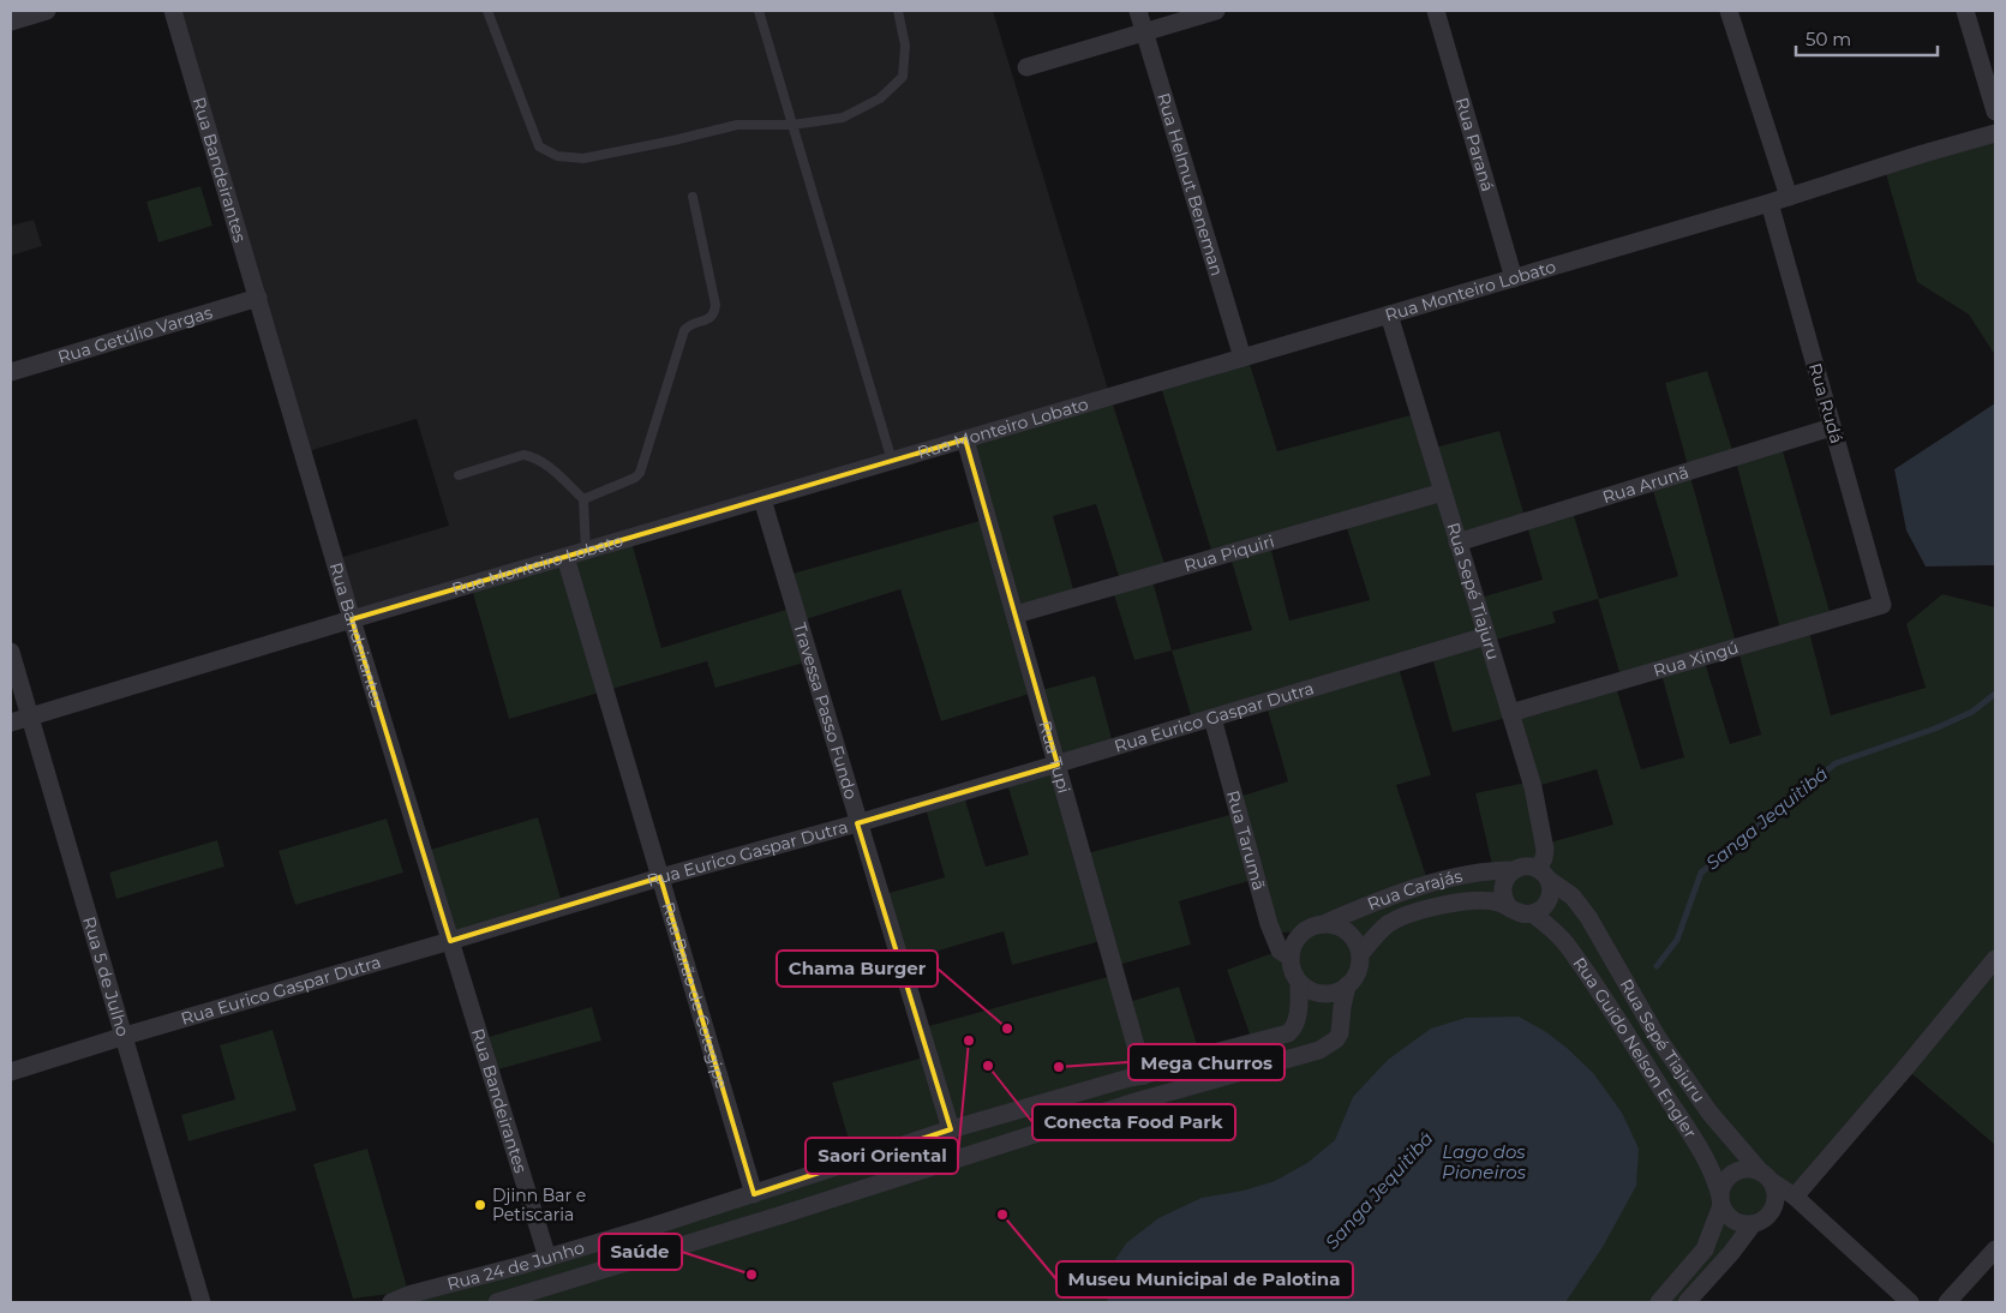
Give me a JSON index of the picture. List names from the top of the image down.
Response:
{
  "streets": {
    "street": [
      "Rua Paraná",
      "Rua Bandeirantes",
      "Rua Helmut Beneman",
      "Rua Monteiro Lobato",
      "Rua Getúlio Vargas",
      "Rua Rudá",
      "Rua Arunã",
      "Rua Piquiri",
      "Rua Sepé Tiajuru",
      "Rua Xingú",
      "Travessa Passo Fundo",
      "Rua Eurico Gaspar Dutra",
      "Rua Tupi",
      "Rua Tarumã",
      "Rua Carajás",
      "Rua 5 de Julho",
      "Rua Barão de Cotegipe",
      "Rua Guido Nelson Engler",
      "Rua 24 de Junho"
    ]
  },
  "crossings": [
    ["Rua Paraná", "Rua Monteiro Lobato"],
    ["Rua Bandeirantes", "Rua Monteiro Lobato"],
    ["Rua Bandeirantes", "Rua Getúlio Vargas"],
    ["Rua Bandeirantes", "Rua Eurico Gaspar Dutra"],
    ["Rua Bandeirantes", "Rua 24 de Junho"],
    ["Rua Helmut Beneman", "Rua Monteiro Lobato"],
    ["Rua Monteiro Lobato", "Rua Rudá"],
    ["Rua Monteiro Lobato", "Rua Sepé Tiajuru"],
    ["Rua Monteiro Lobato", "Travessa Passo Fundo"],
    ["Rua Monteiro Lobato", "Rua Tupi"],
    ["Rua Monteiro Lobato", "Rua 5 de Julho"],
    ["Rua Monteiro Lobato", "Rua Barão de Cotegipe"],
    ["Rua Rudá", "Rua Arunã"],
    ["Rua Rudá", "Rua Xingú"],
    ["Rua Arunã", "Rua Sepé Tiajuru"],
    ["Rua Piquiri", "Rua Sepé Tiajuru"],
    ["Rua Piquiri", "Rua Tupi"],
    ["Rua Sepé Tiajuru", "Rua Xingú"],
    ["Rua Sepé Tiajuru", "Rua Eurico Gaspar Dutra"],
    ["Rua Sepé Tiajuru", "Rua Carajás"],
    ["Rua Sepé Tiajuru", "Rua Guido Nelson Engler"],
    ["Travessa Passo Fundo", "Rua Eurico Gaspar Dutra"],
    ["Travessa Passo Fundo", "Rua 24 de Junho"],
    ["Rua Eurico Gaspar Dutra", "Rua Tupi"],
    ["Rua Eurico Gaspar Dutra", "Rua Tarumã"],
    ["Rua Eurico Gaspar Dutra", "Rua 5 de Julho"],
    ["Rua Eurico Gaspar Dutra", "Rua Barão de Cotegipe"],
    ["Rua Tupi", "Rua 24 de Junho"],
    ["Rua Tarumã", "Rua Carajás"],
    ["Rua Tarumã", "Rua 24 de Junho"],
    ["Rua Carajás", "Rua Guido Nelson Engler"],
    ["Rua Carajás", "Rua 24 de Junho"],
    ["Rua Barão de Cotegipe", "Rua 24 de Junho"]
  ],
  "water": ["Sanga Jequitibá", "Lago dos Pioneiros"],
  "places": [
    "Chama Burger",
    "Saori Oriental",
    "Conecta Food Park",
    "Mega Churros",
    "Djinn Bar e Petiscaria",
    "Museu Municipal de Palotina",
    "Saúde"
  ],
  "scale_bar": "50 m"
}
